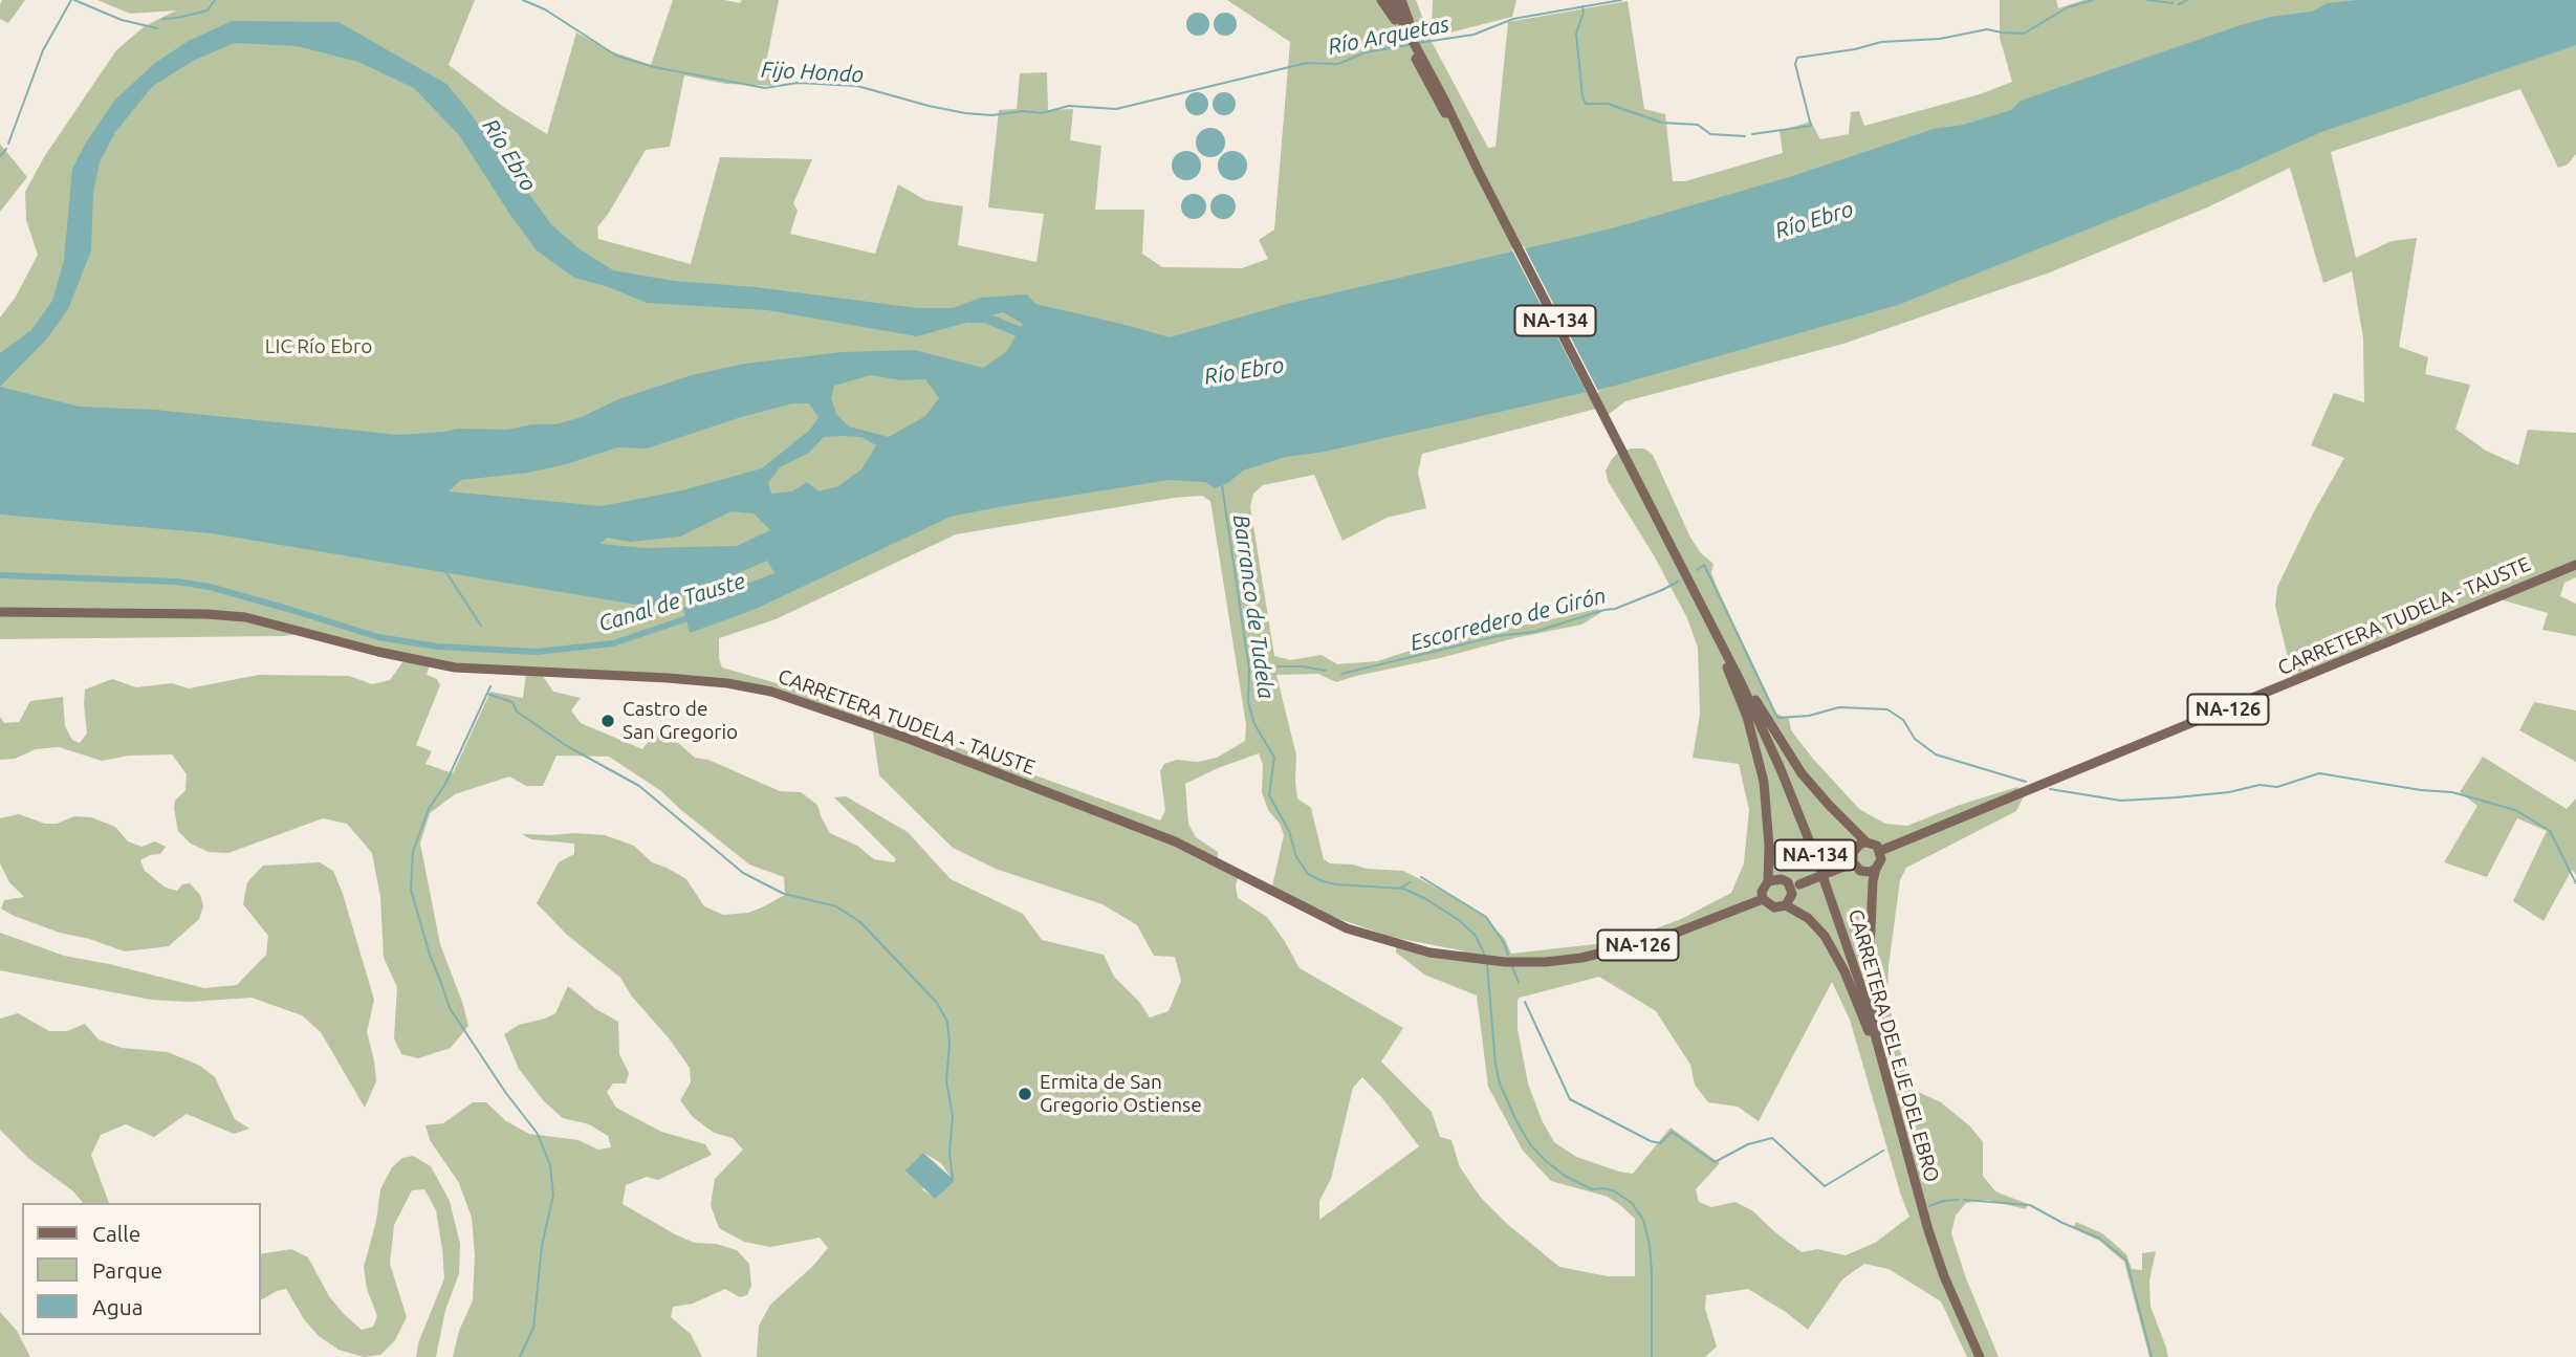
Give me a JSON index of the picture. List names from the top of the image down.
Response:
{
  "streets": {
    "main road": [
      "NA-134",
      "CARRETERA TUDELA - TAUSTE",
      "NA-126",
      "CARRETERA DEL EJE DEL EBRO"
    ]
  },
  "crossings": [
    ["NA-134", "CARRETERA DEL EJE DEL EBRO"]
  ],
  "water": [
    "Río Arquetas",
    "Fijo Hondo",
    "Río Ebro",
    "Canal de Tauste",
    "Barranco de Tudela",
    "Escorredero de Girón"
  ],
  "parks": ["LIC Río Ebro"],
  "places": ["Castro de San Gregorio", "Ermita de San Gregorio Ostiense"],
  "legend": ["Calle", "Parque", "Agua"]
}
